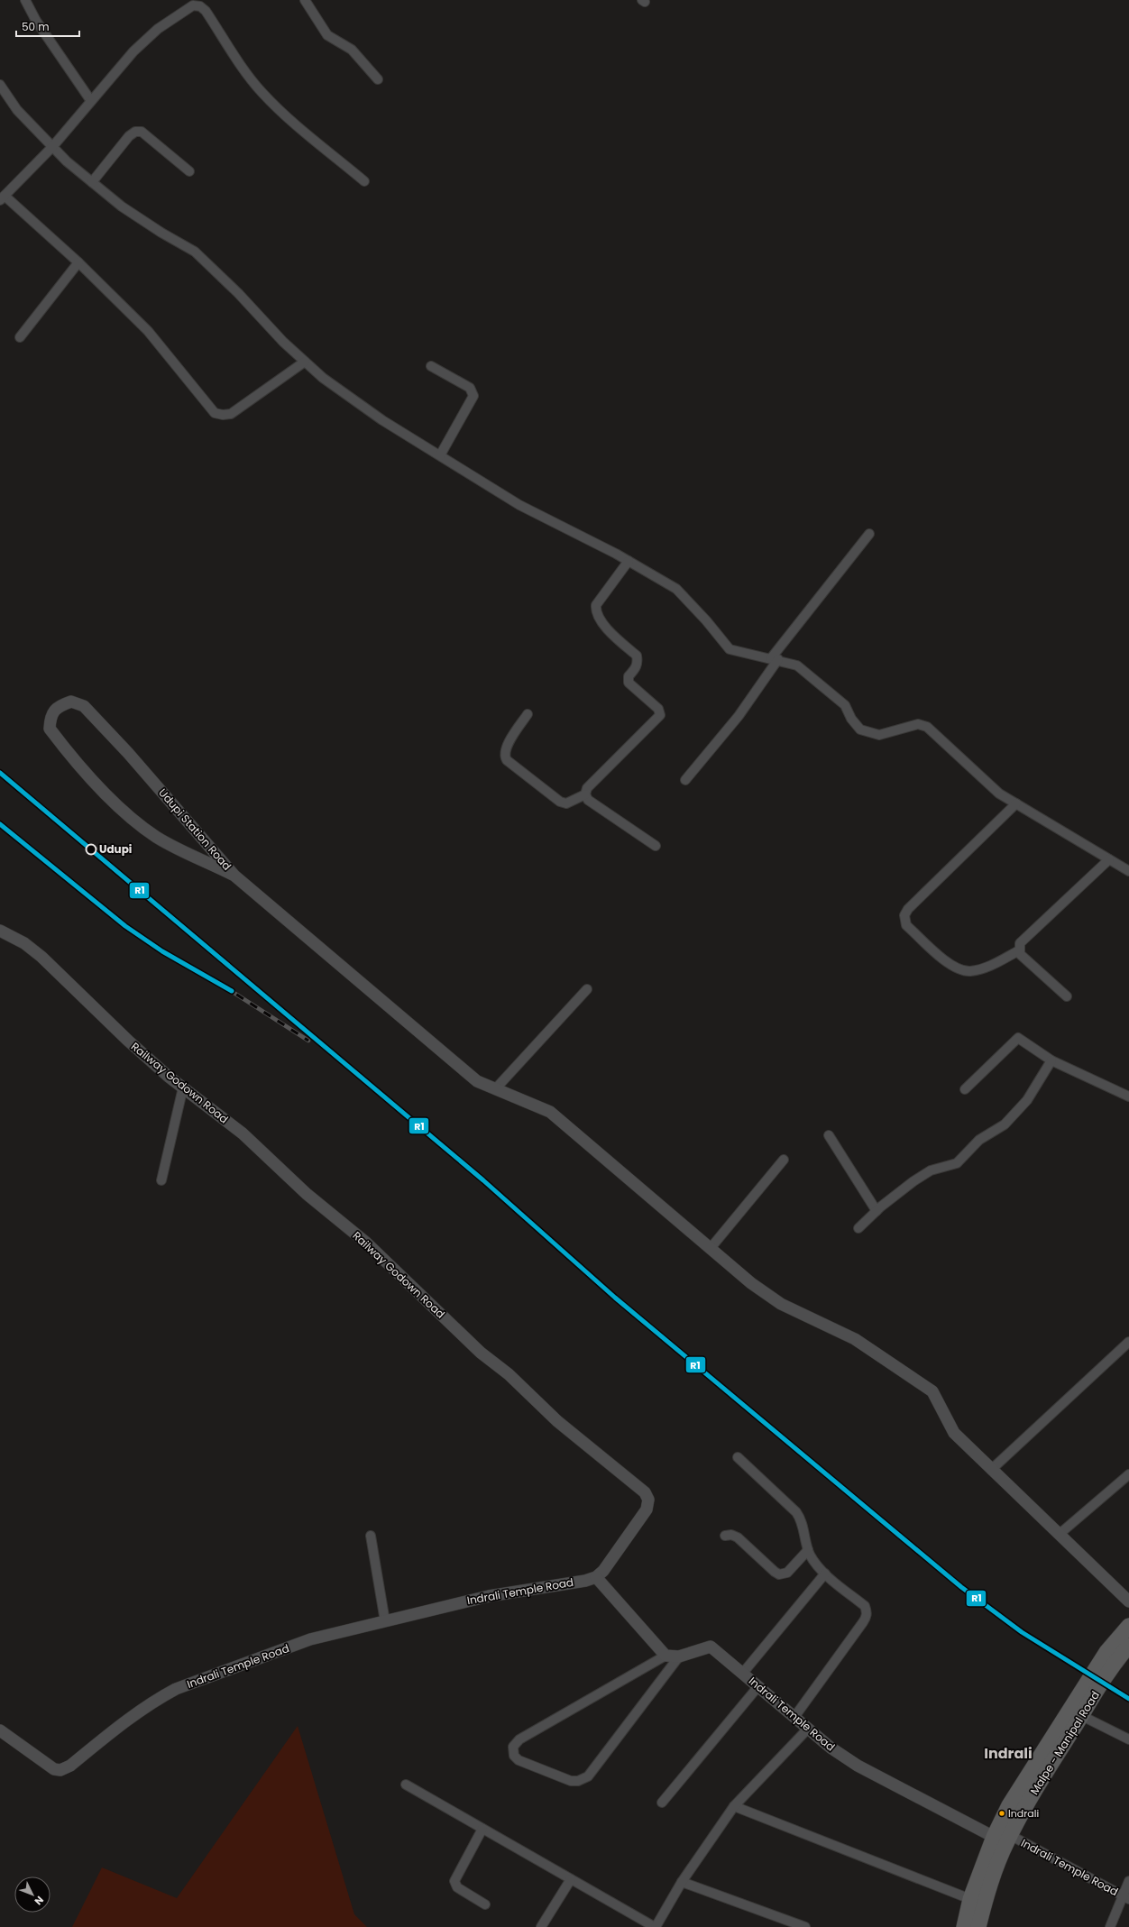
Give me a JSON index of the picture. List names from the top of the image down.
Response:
{
  "streets": {
    "highway": ["Malpe - Manipal Road"],
    "street": ["Udupi Station Road", "Railway Godown Road", "Indrali Temple Road"]
  },
  "crossings": [
    ["Railway Godown Road", "Indrali Temple Road"],
    ["Indrali Temple Road", "Malpe - Manipal Road"]
  ],
  "districts": ["Indrali"],
  "places": ["Udupi", "Indrali"],
  "lines": ["transit line R1"],
  "scale_bar": "50 m",
  "north": "bottom right"
}
